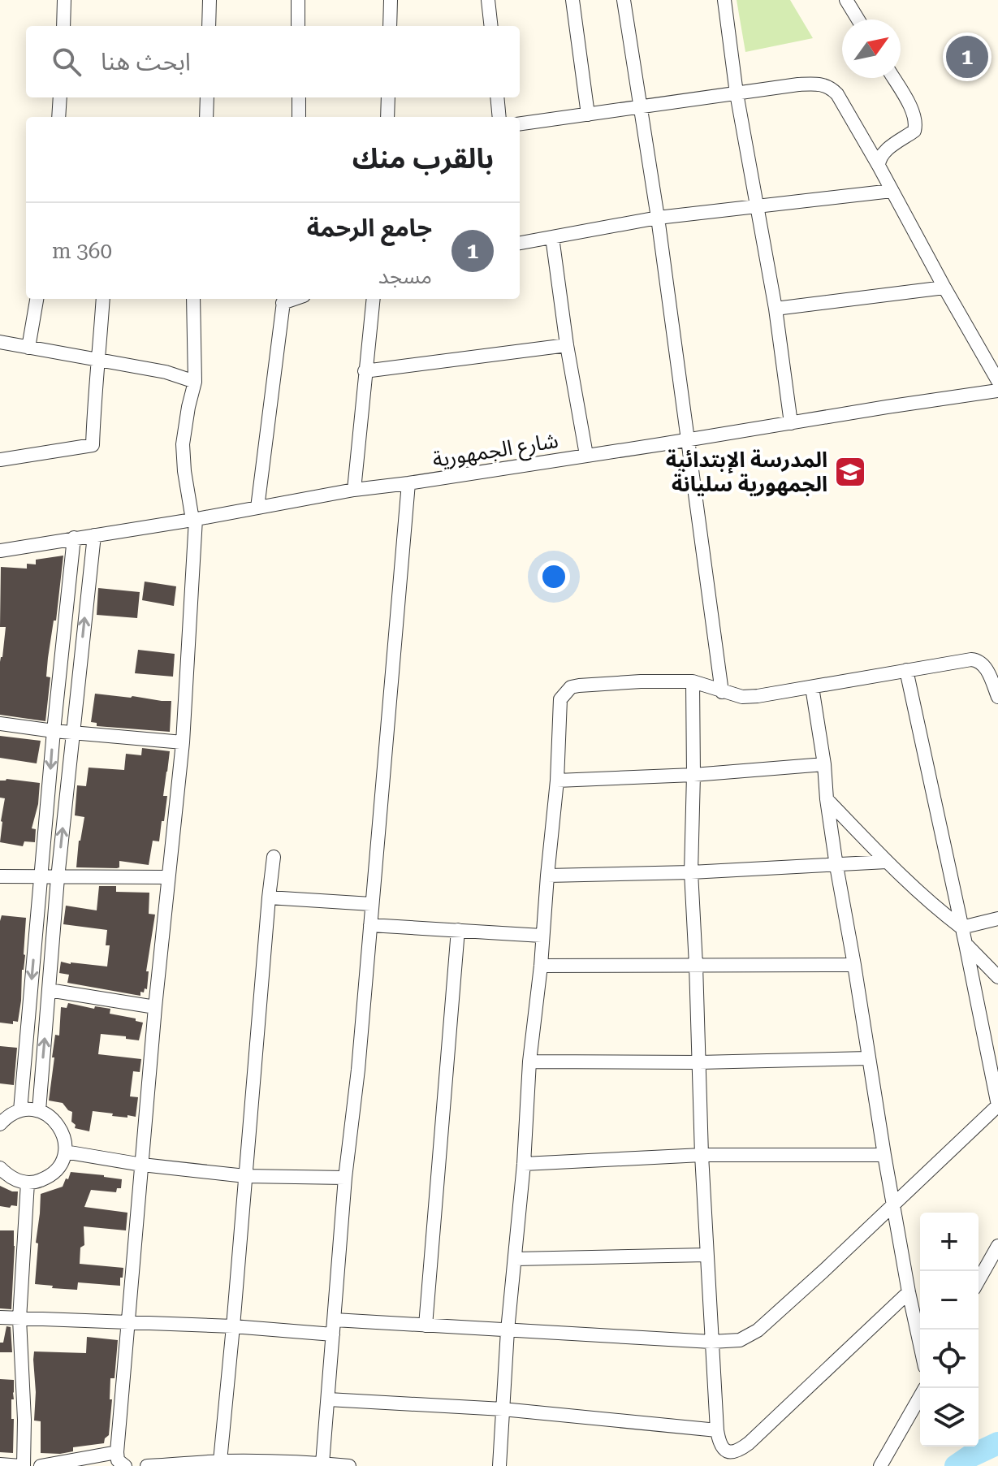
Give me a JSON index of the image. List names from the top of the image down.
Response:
{
  "streets": {
    "street": ["شارع الجمهورية"]
  },
  "places": {
    "school or university": ["المدرسة الإبتدائية الجمهورية سليانة"]
  },
  "north": "top right",
  "page": {
    "search": "ابحث هنا",
    "pins": "1",
    "heading": "بالقرب منك",
    "list": [
      {
        "mark": "1",
        "name": "جامع الرحمة",
        "note": "مسجد",
        "value": "360 m"
      }
    ],
    "map_buttons": ["+", "−"]
  }
}
